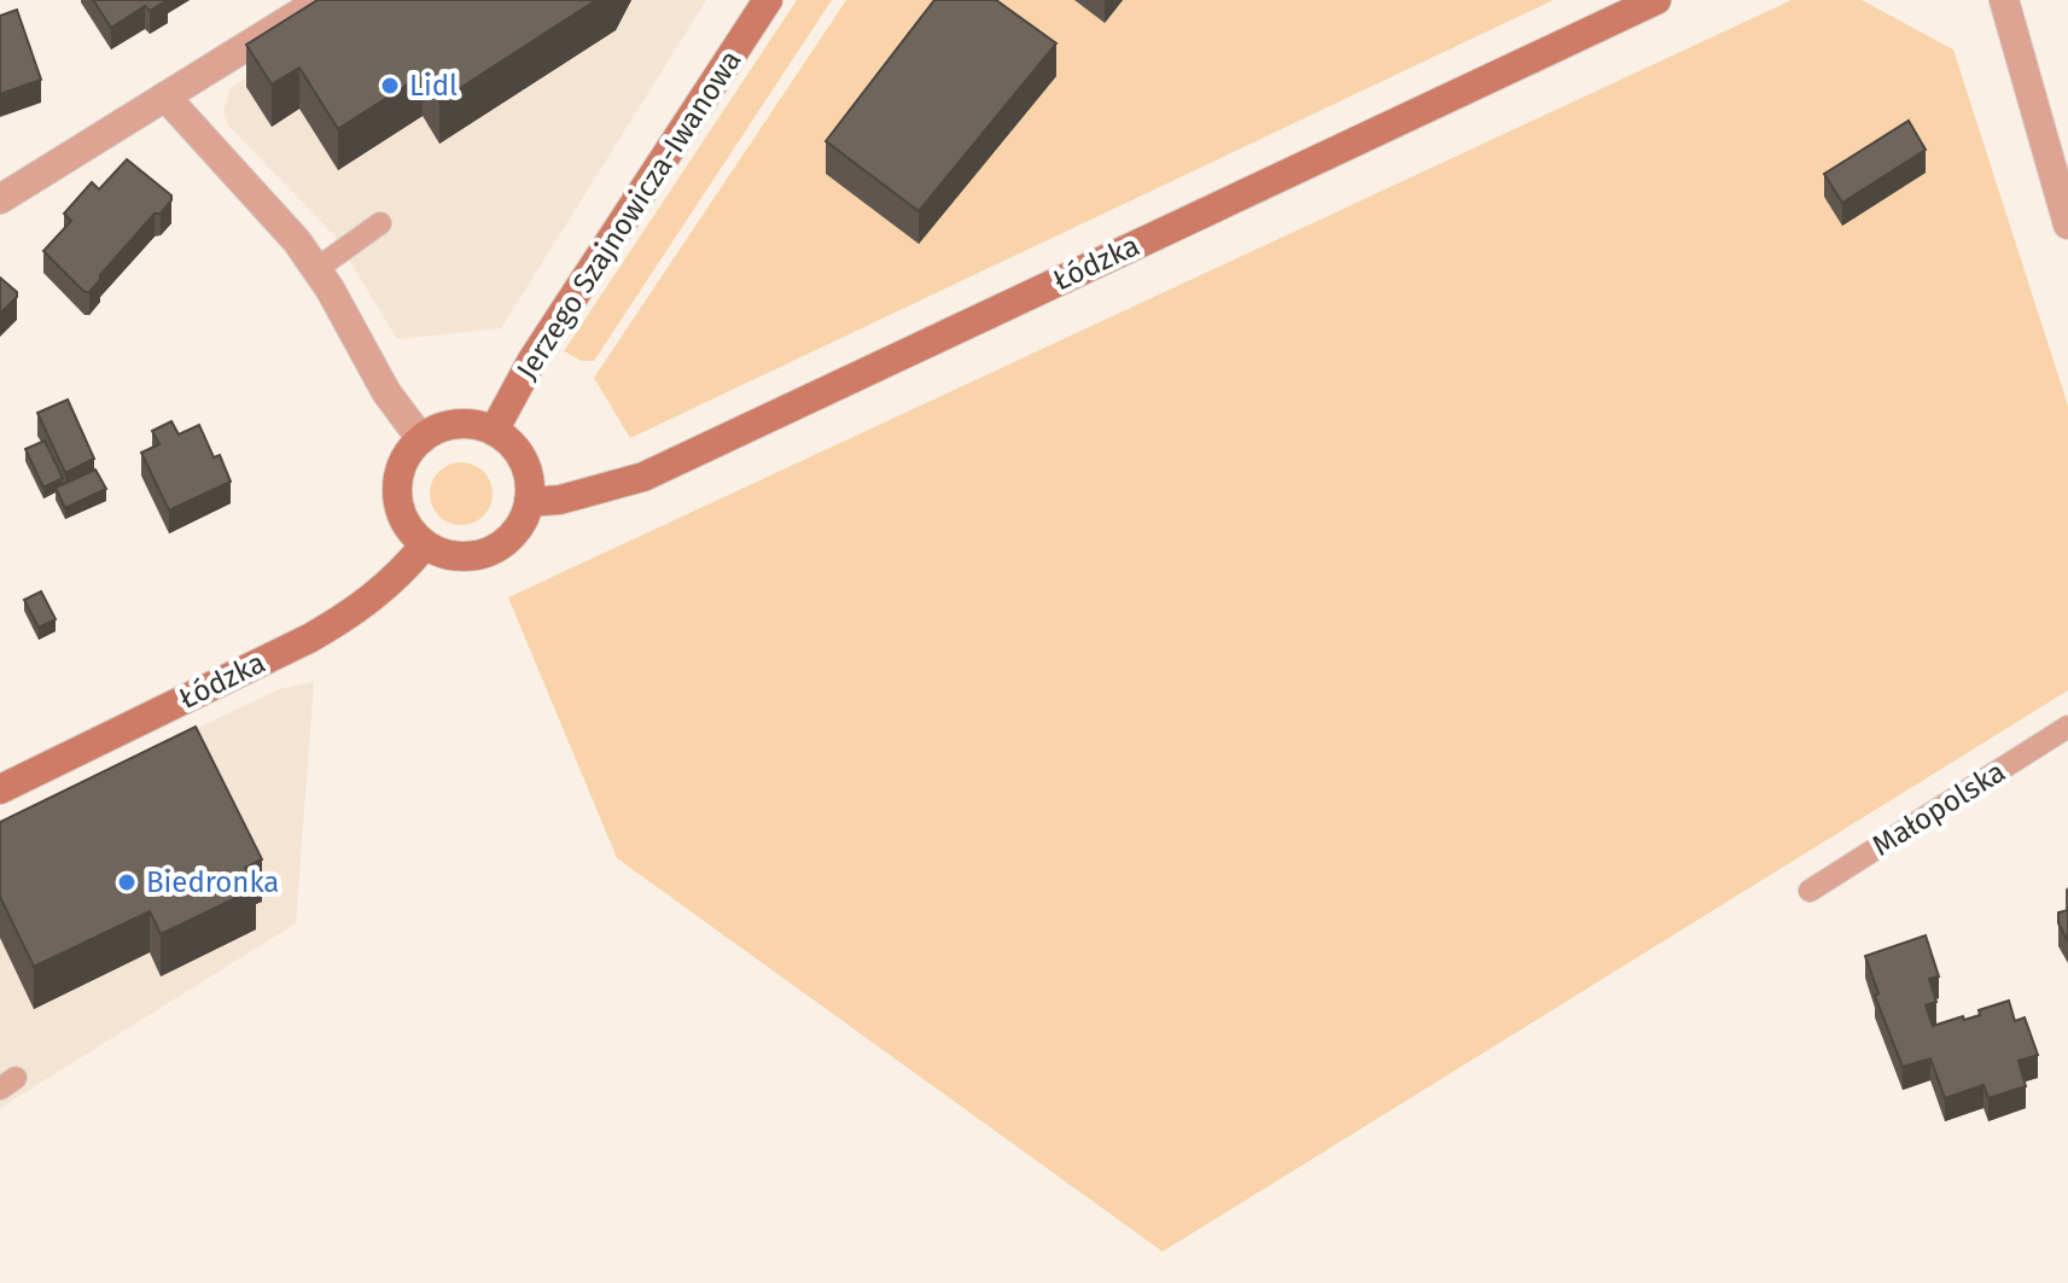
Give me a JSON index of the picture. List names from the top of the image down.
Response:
{
  "streets": {
    "street": ["Jerzego Szajnowicza-Iwanowa", "Łódzka"],
    "lane": ["Małopolska"]
  },
  "crossings": [
    ["Jerzego Szajnowicza-Iwanowa", "Łódzka"]
  ],
  "places": ["Lidl", "Biedronka"]
}
